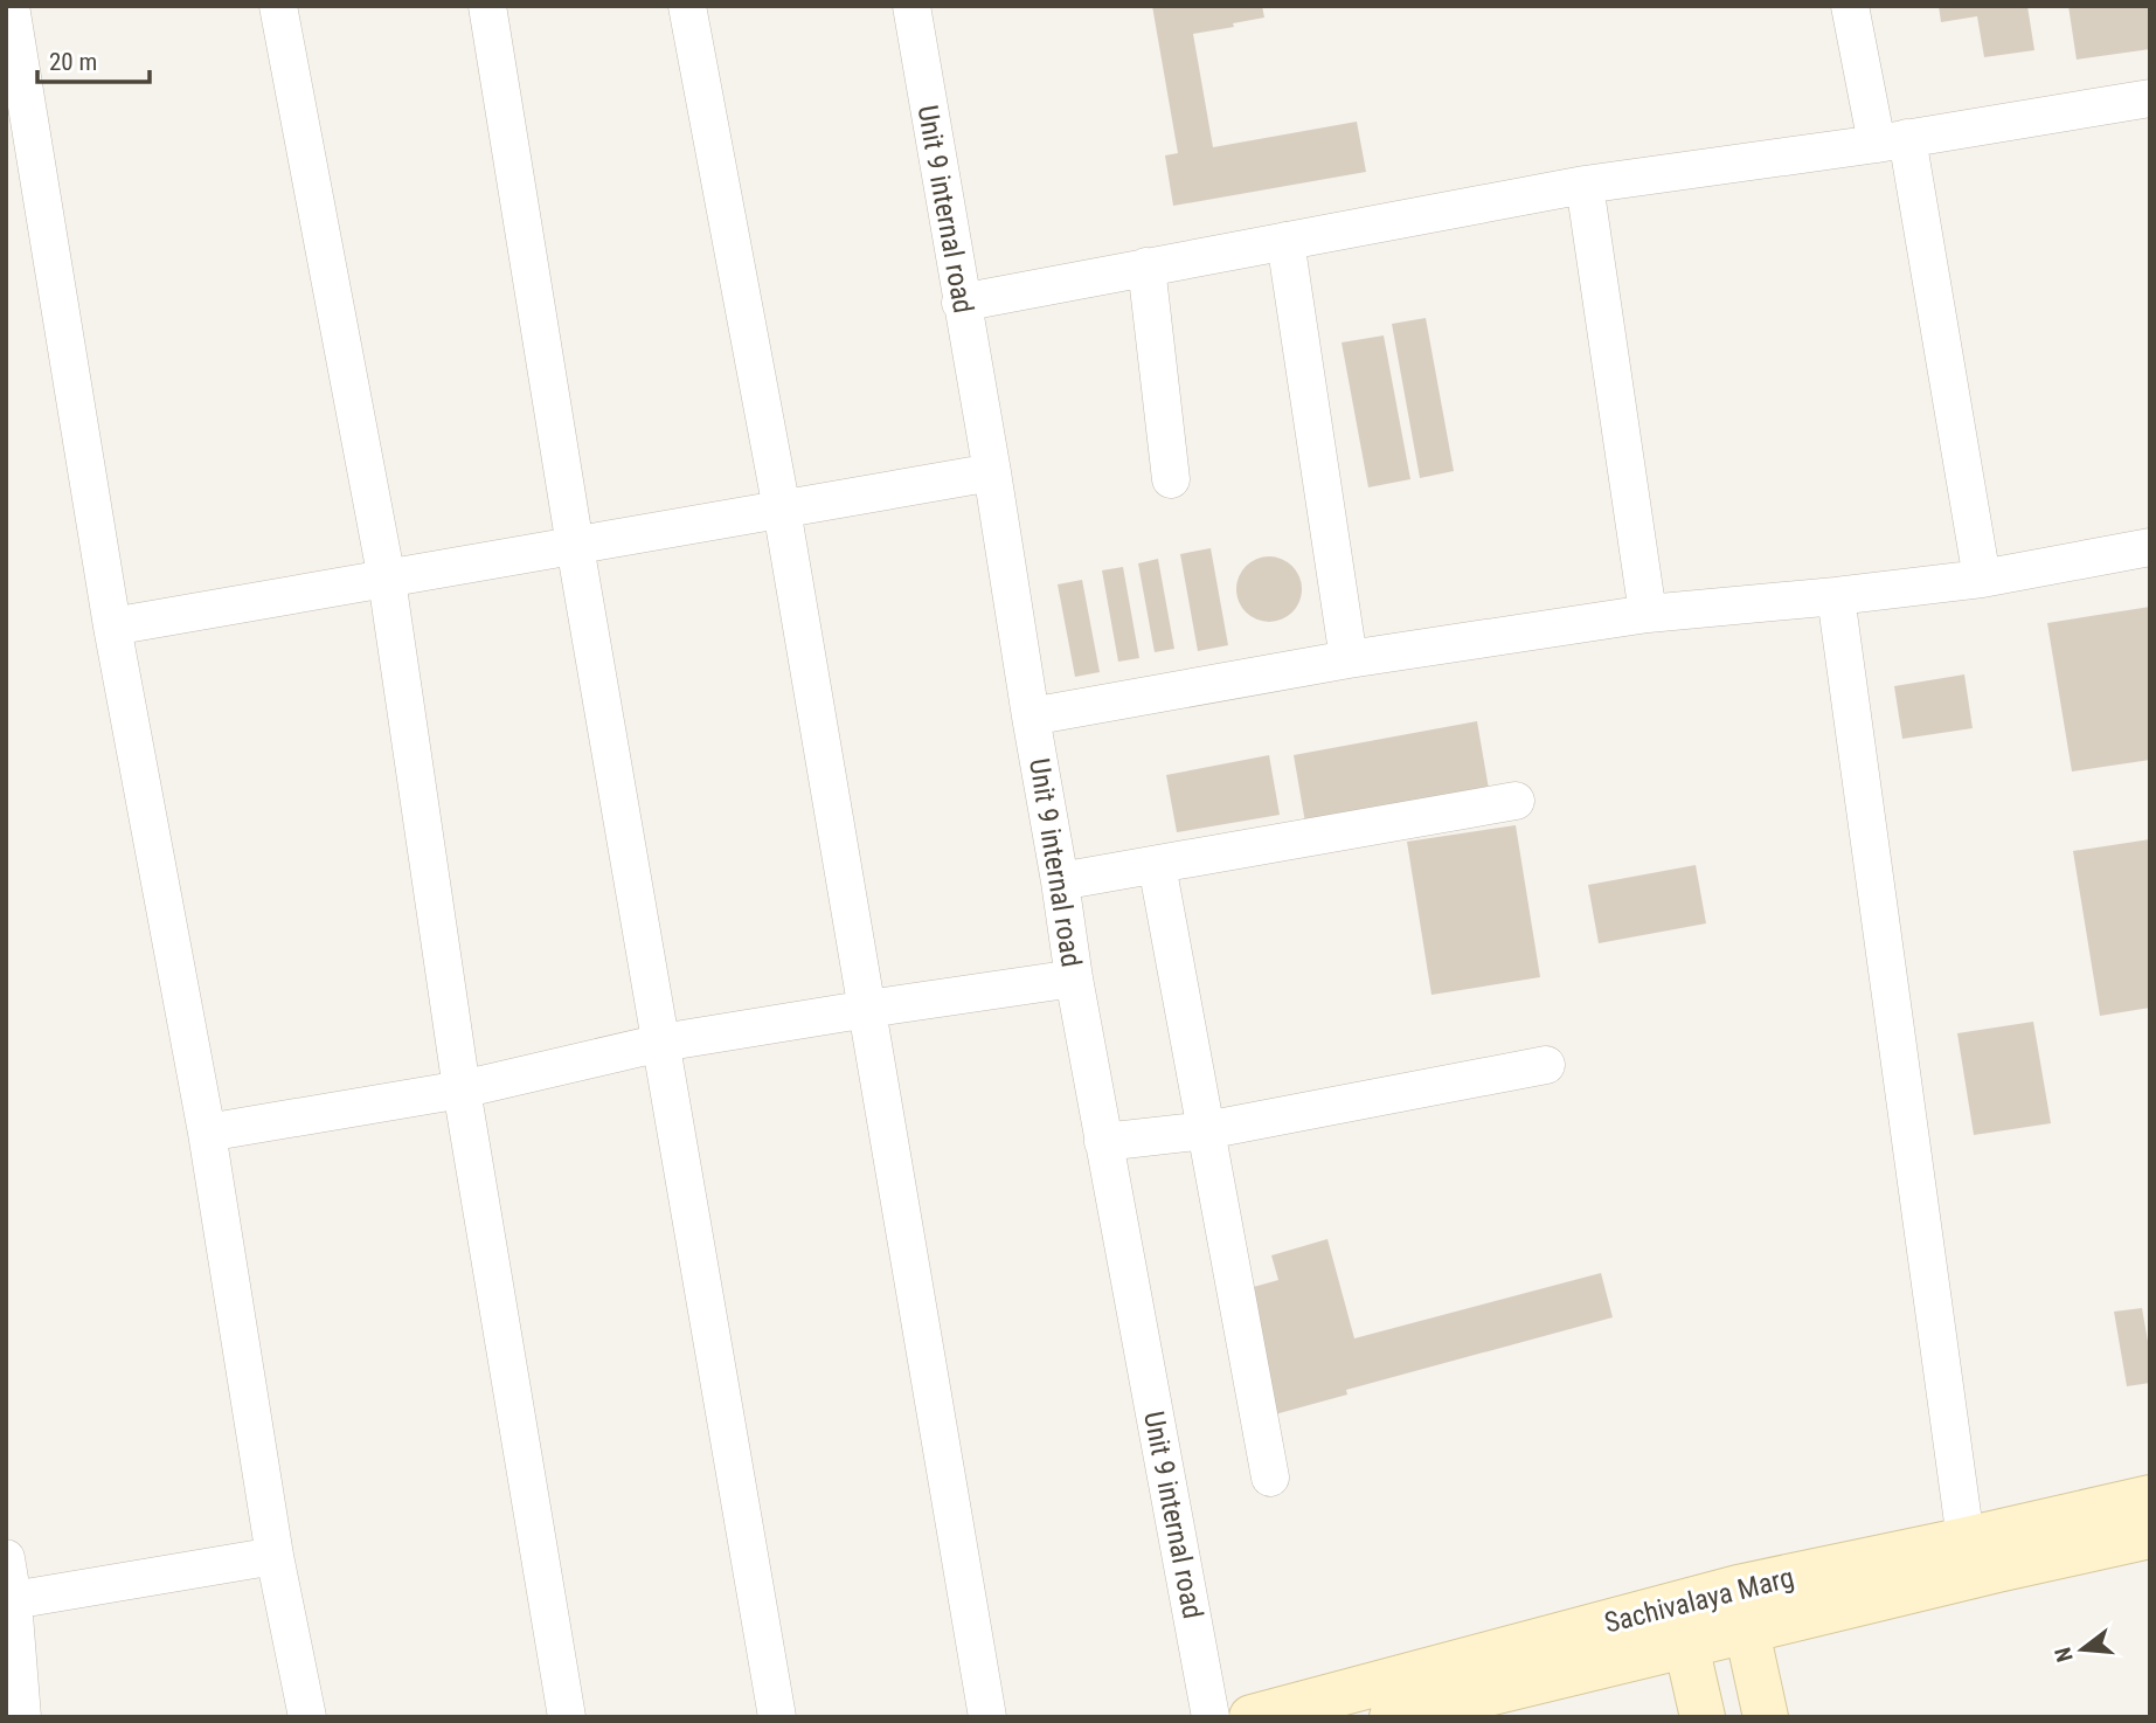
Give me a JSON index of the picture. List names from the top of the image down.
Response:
{
  "streets": {
    "main road": ["Sachivalaya Marg"],
    "street": ["Unit 9 internal road"]
  },
  "scale_bar": "20 m",
  "north": "left"
}
